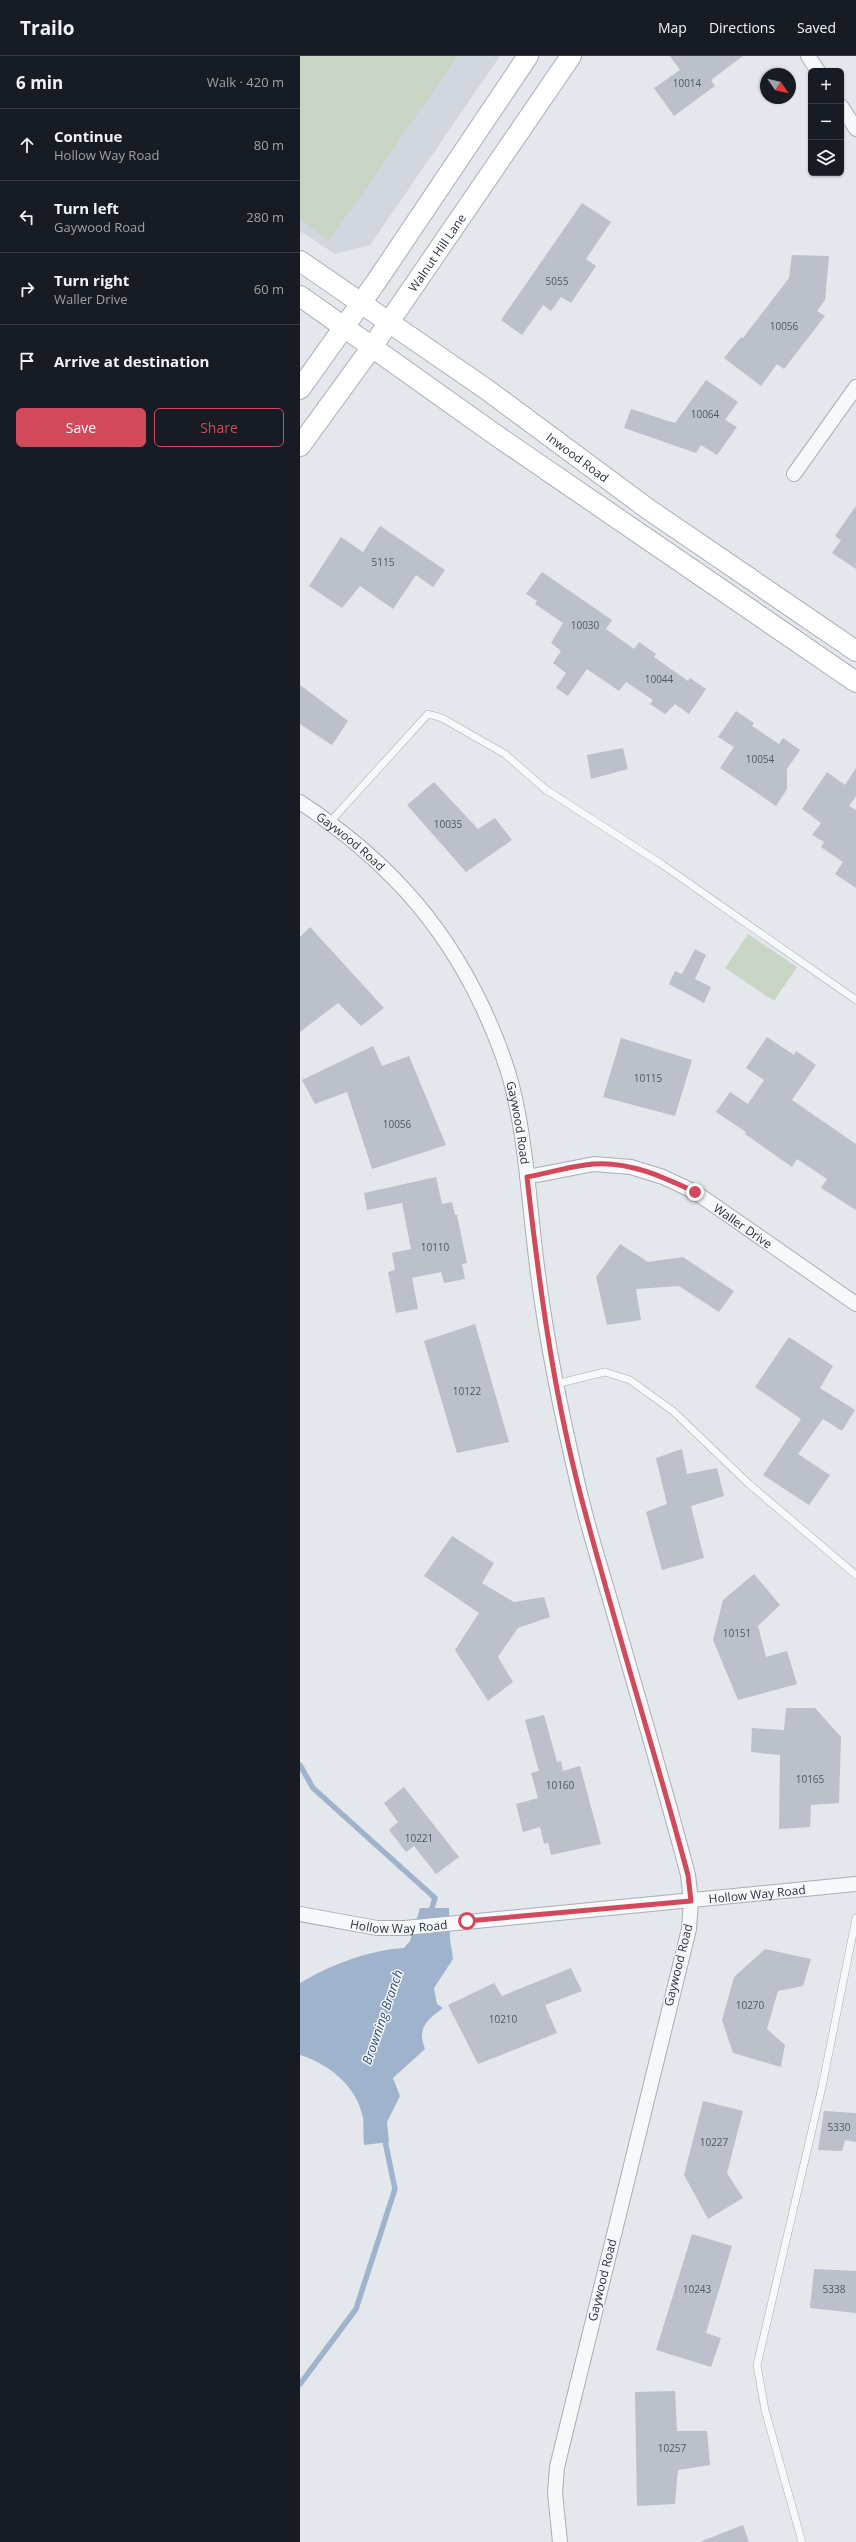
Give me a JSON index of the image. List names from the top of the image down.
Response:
{
  "streets": {
    "main road": ["Walnut Hill Lane", "Inwood Road"],
    "street": ["Gaywood Road", "Waller Drive", "Hollow Way Road"]
  },
  "crossings": [
    ["Walnut Hill Lane", "Inwood Road"],
    ["Gaywood Road", "Waller Drive"],
    ["Gaywood Road", "Hollow Way Road"]
  ],
  "water": ["Browning Branch"],
  "house_numbers": [
    "10014",
    "5055",
    "10056",
    "10064",
    "5115",
    "10030",
    "10044",
    "10054",
    "10035",
    "10115",
    "10056",
    "10110",
    "10122",
    "10151",
    "10165",
    "10160",
    "10221",
    "10270",
    "10210",
    "5330",
    "10227",
    "10243",
    "5338",
    "10257"
  ],
  "north": "bottom right",
  "page": {
    "header": "Trailo",
    "nav": ["Map", "Directions", "Saved"],
    "heading": ["6 min", "Walk · 420 m"],
    "map_buttons": ["+", "−"],
    "list": [
      ["Continue", "Hollow Way Road", "80 m"],
      ["Turn left", "Gaywood Road", "280 m"],
      ["Turn right", "Waller Drive", "60 m"],
      "Arrive at destination"
    ],
    "buttons": ["Save", "Share"]
  }
}
